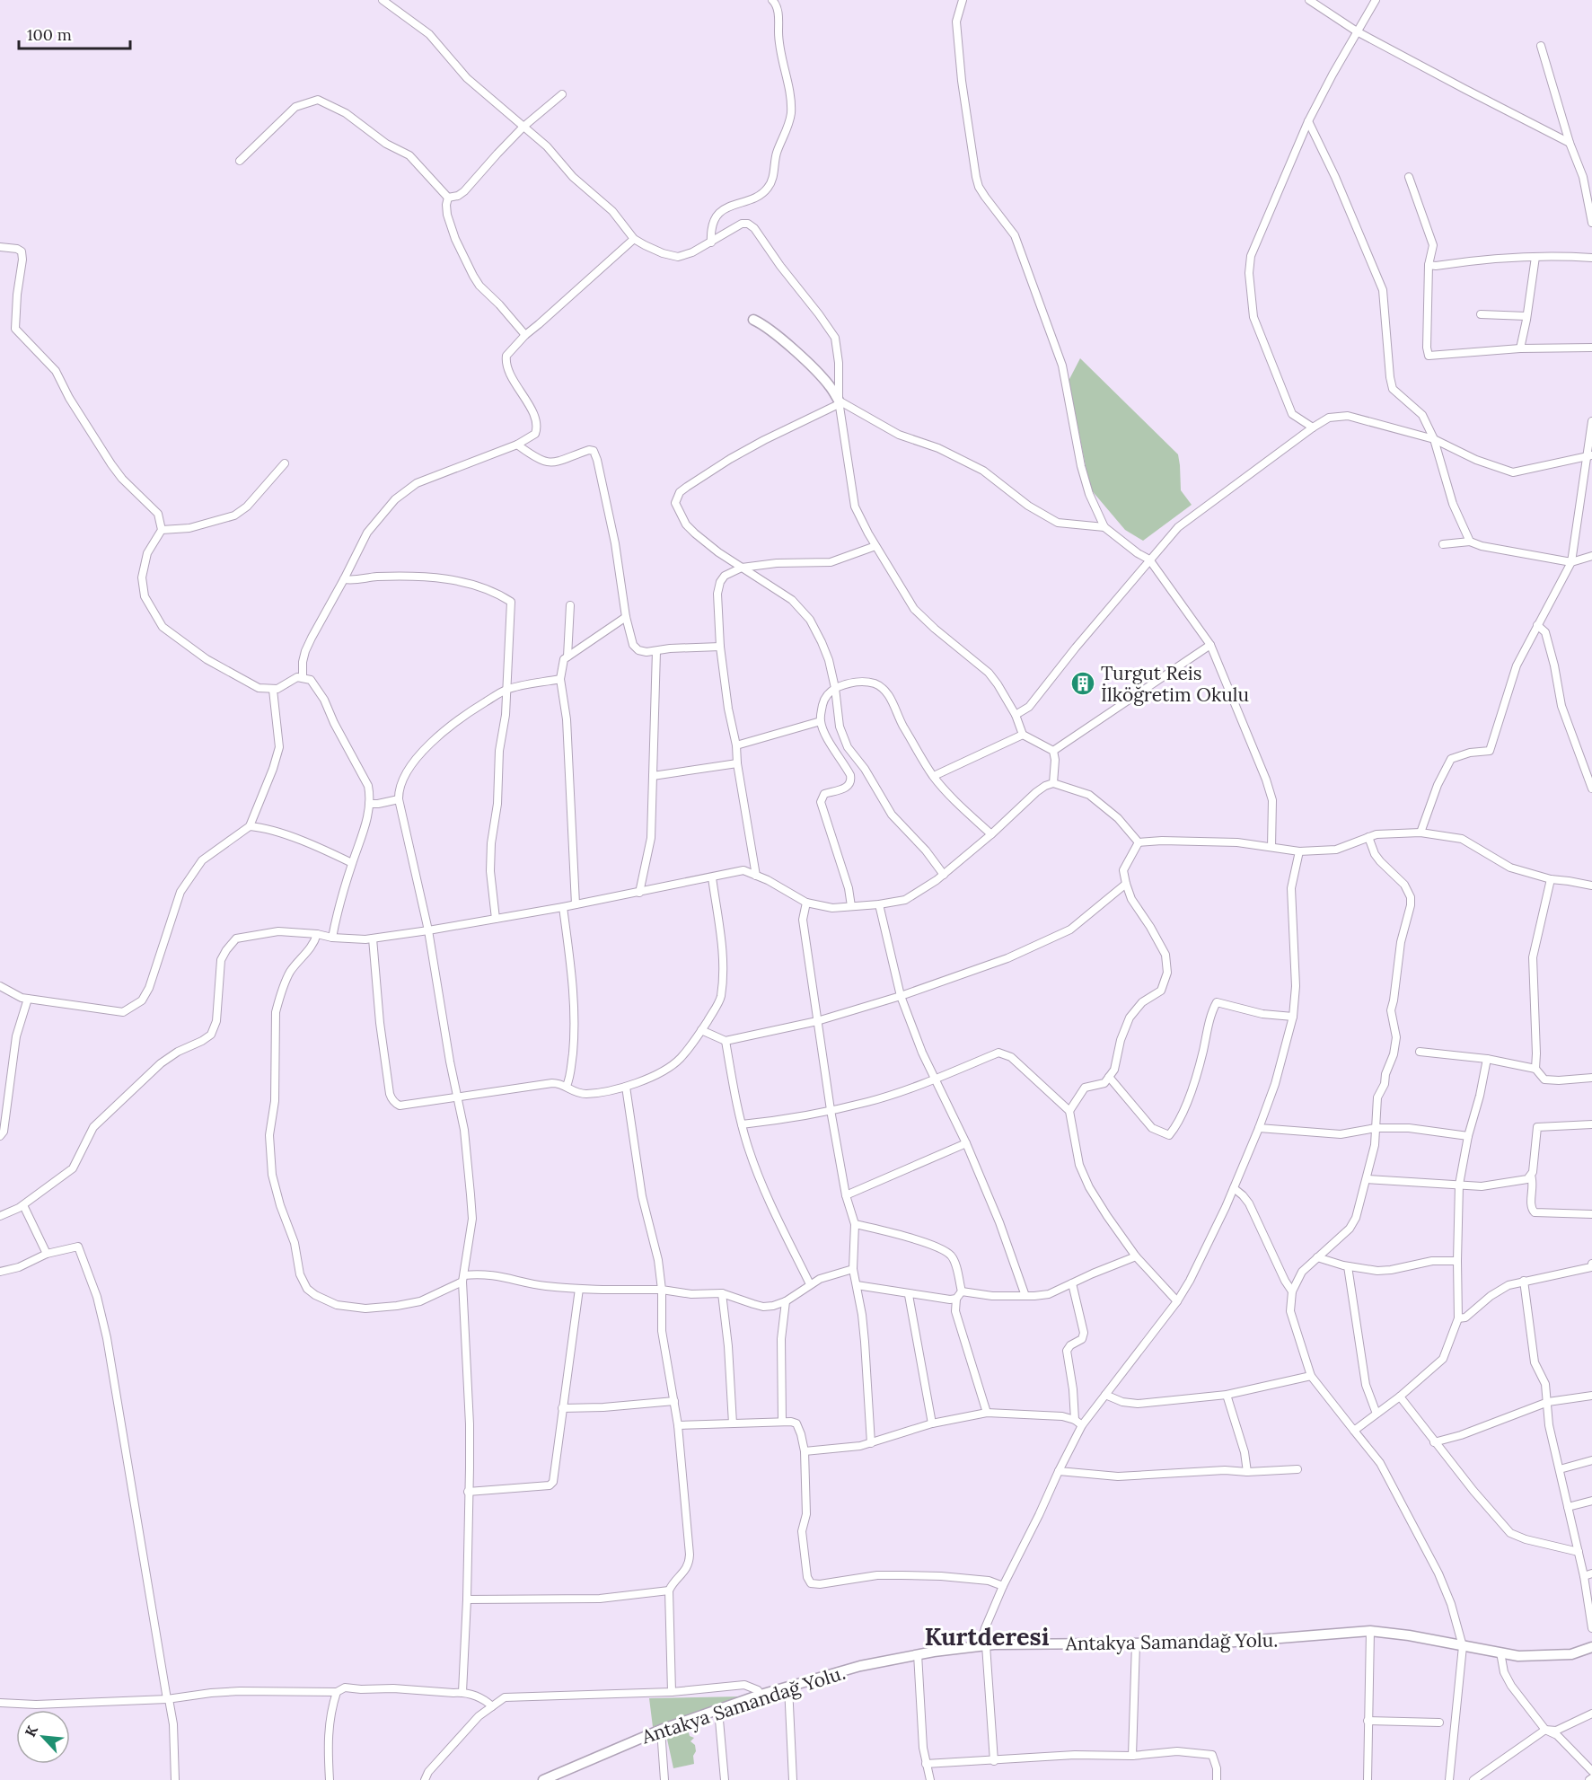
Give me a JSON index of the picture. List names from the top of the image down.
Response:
{
  "streets": {
    "street": ["Antakya Samandağ Yolu."]
  },
  "districts": ["Kurtderesi"],
  "places": {
    "building": ["Turgut Reis İlköğretim Okulu"]
  },
  "scale_bar": "100 m",
  "north": "top left"
}
